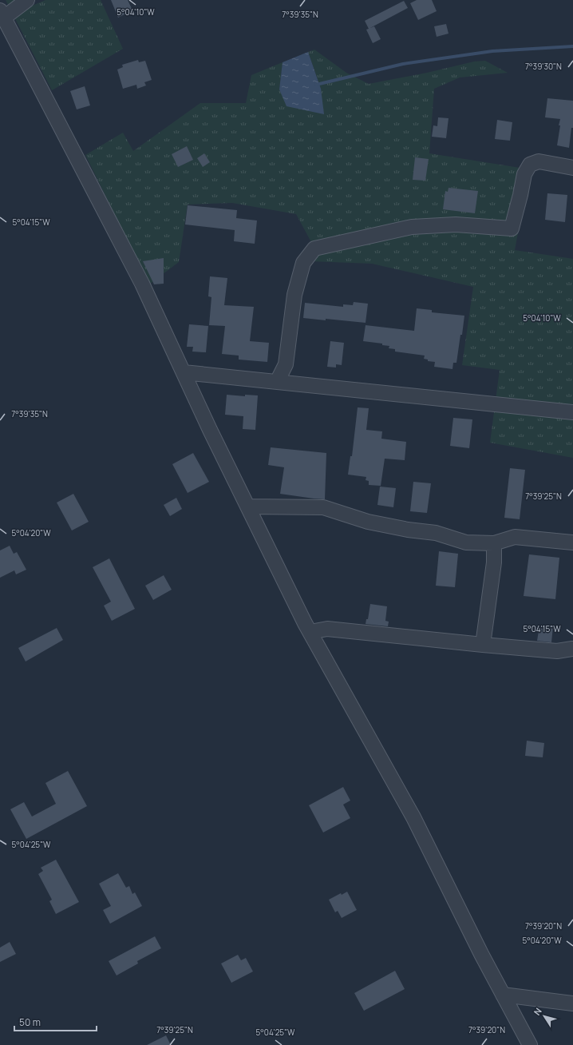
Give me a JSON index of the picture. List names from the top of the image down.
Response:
{
  "scale_bar": "50 m",
  "north": "top left",
  "coordinates": [
    "5°04'10\"W",
    "7°39'35\"N",
    "7°39'30\"N",
    "5°04'15\"W",
    "7°39'25\"N",
    "5°04'20\"W",
    "5°04'25\"W",
    "7°39'20\"N"
  ]
}
